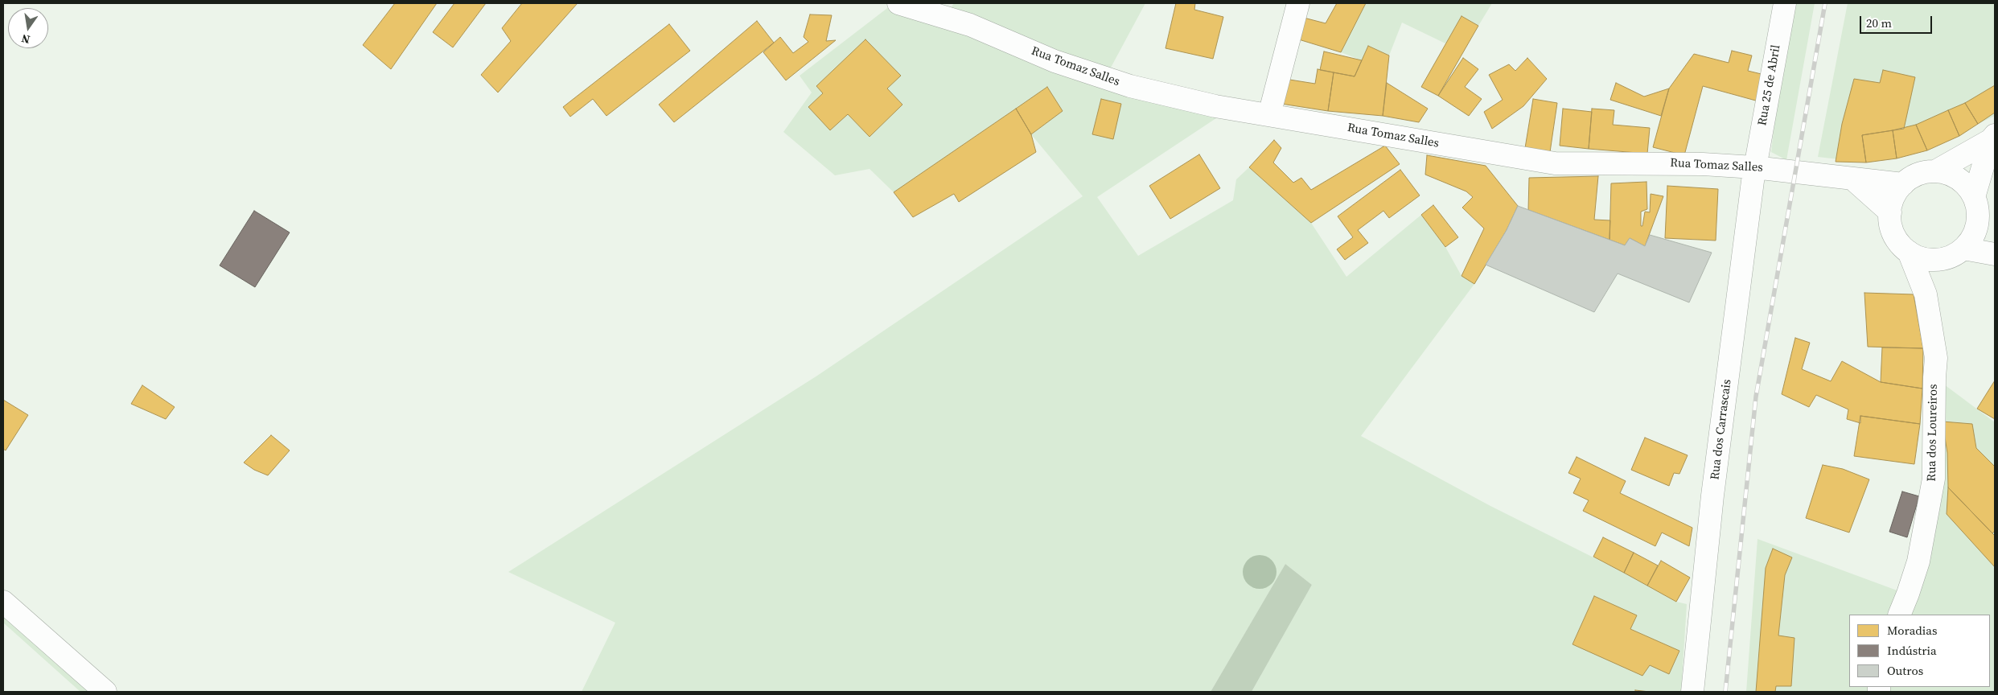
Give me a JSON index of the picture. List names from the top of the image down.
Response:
{
  "streets": {
    "street": [
      "Rua Tomaz Salles",
      "Rua 25 de Abril",
      "Rua dos Carrascais",
      "Rua dos Loureiros"
    ]
  },
  "crossings": [
    ["Rua Tomaz Salles", "Rua 25 de Abril"],
    ["Rua Tomaz Salles", "Rua dos Carrascais"],
    ["Rua Tomaz Salles", "Rua dos Loureiros"],
    ["Rua 25 de Abril", "Rua dos Carrascais"]
  ],
  "legend": ["Moradias", "Indústria", "Outros"],
  "scale_bar": "20 m",
  "north": "bottom"
}
